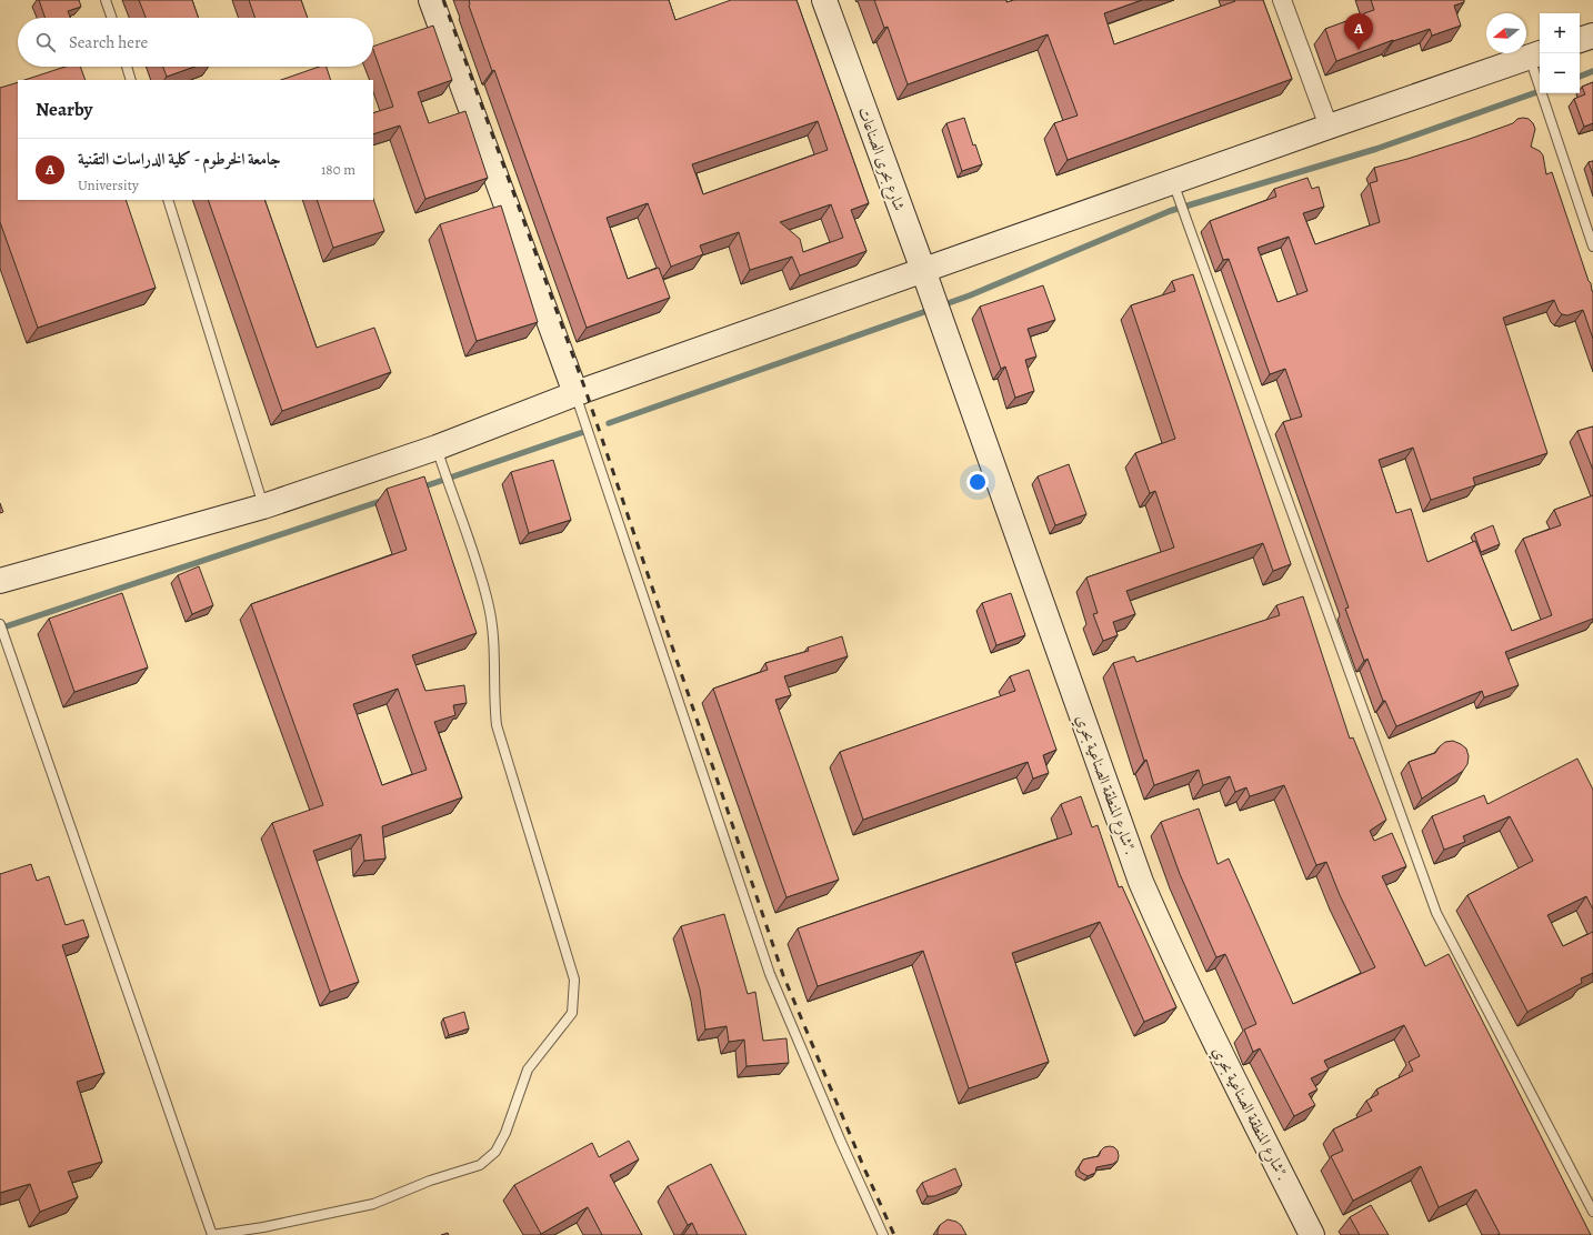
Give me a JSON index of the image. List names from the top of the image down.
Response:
{
  "streets": {
    "street": ["شارع بحرى الصناعات", "شارع المنطقة الصناعية بحري\"."]
  },
  "crossings": [
    ["شارع بحرى الصناعات", "شارع المنطقة الصناعية بحري\"."]
  ],
  "north": "left",
  "page": {
    "map_buttons": ["+", "−"],
    "pins": "A",
    "search": "Search here",
    "heading": "Nearby",
    "list": [
      {
        "mark": "A",
        "name": "جامعة الخرطوم - كلية الدراسات التقنية",
        "note": "University",
        "value": "180 m"
      }
    ]
  }
}
